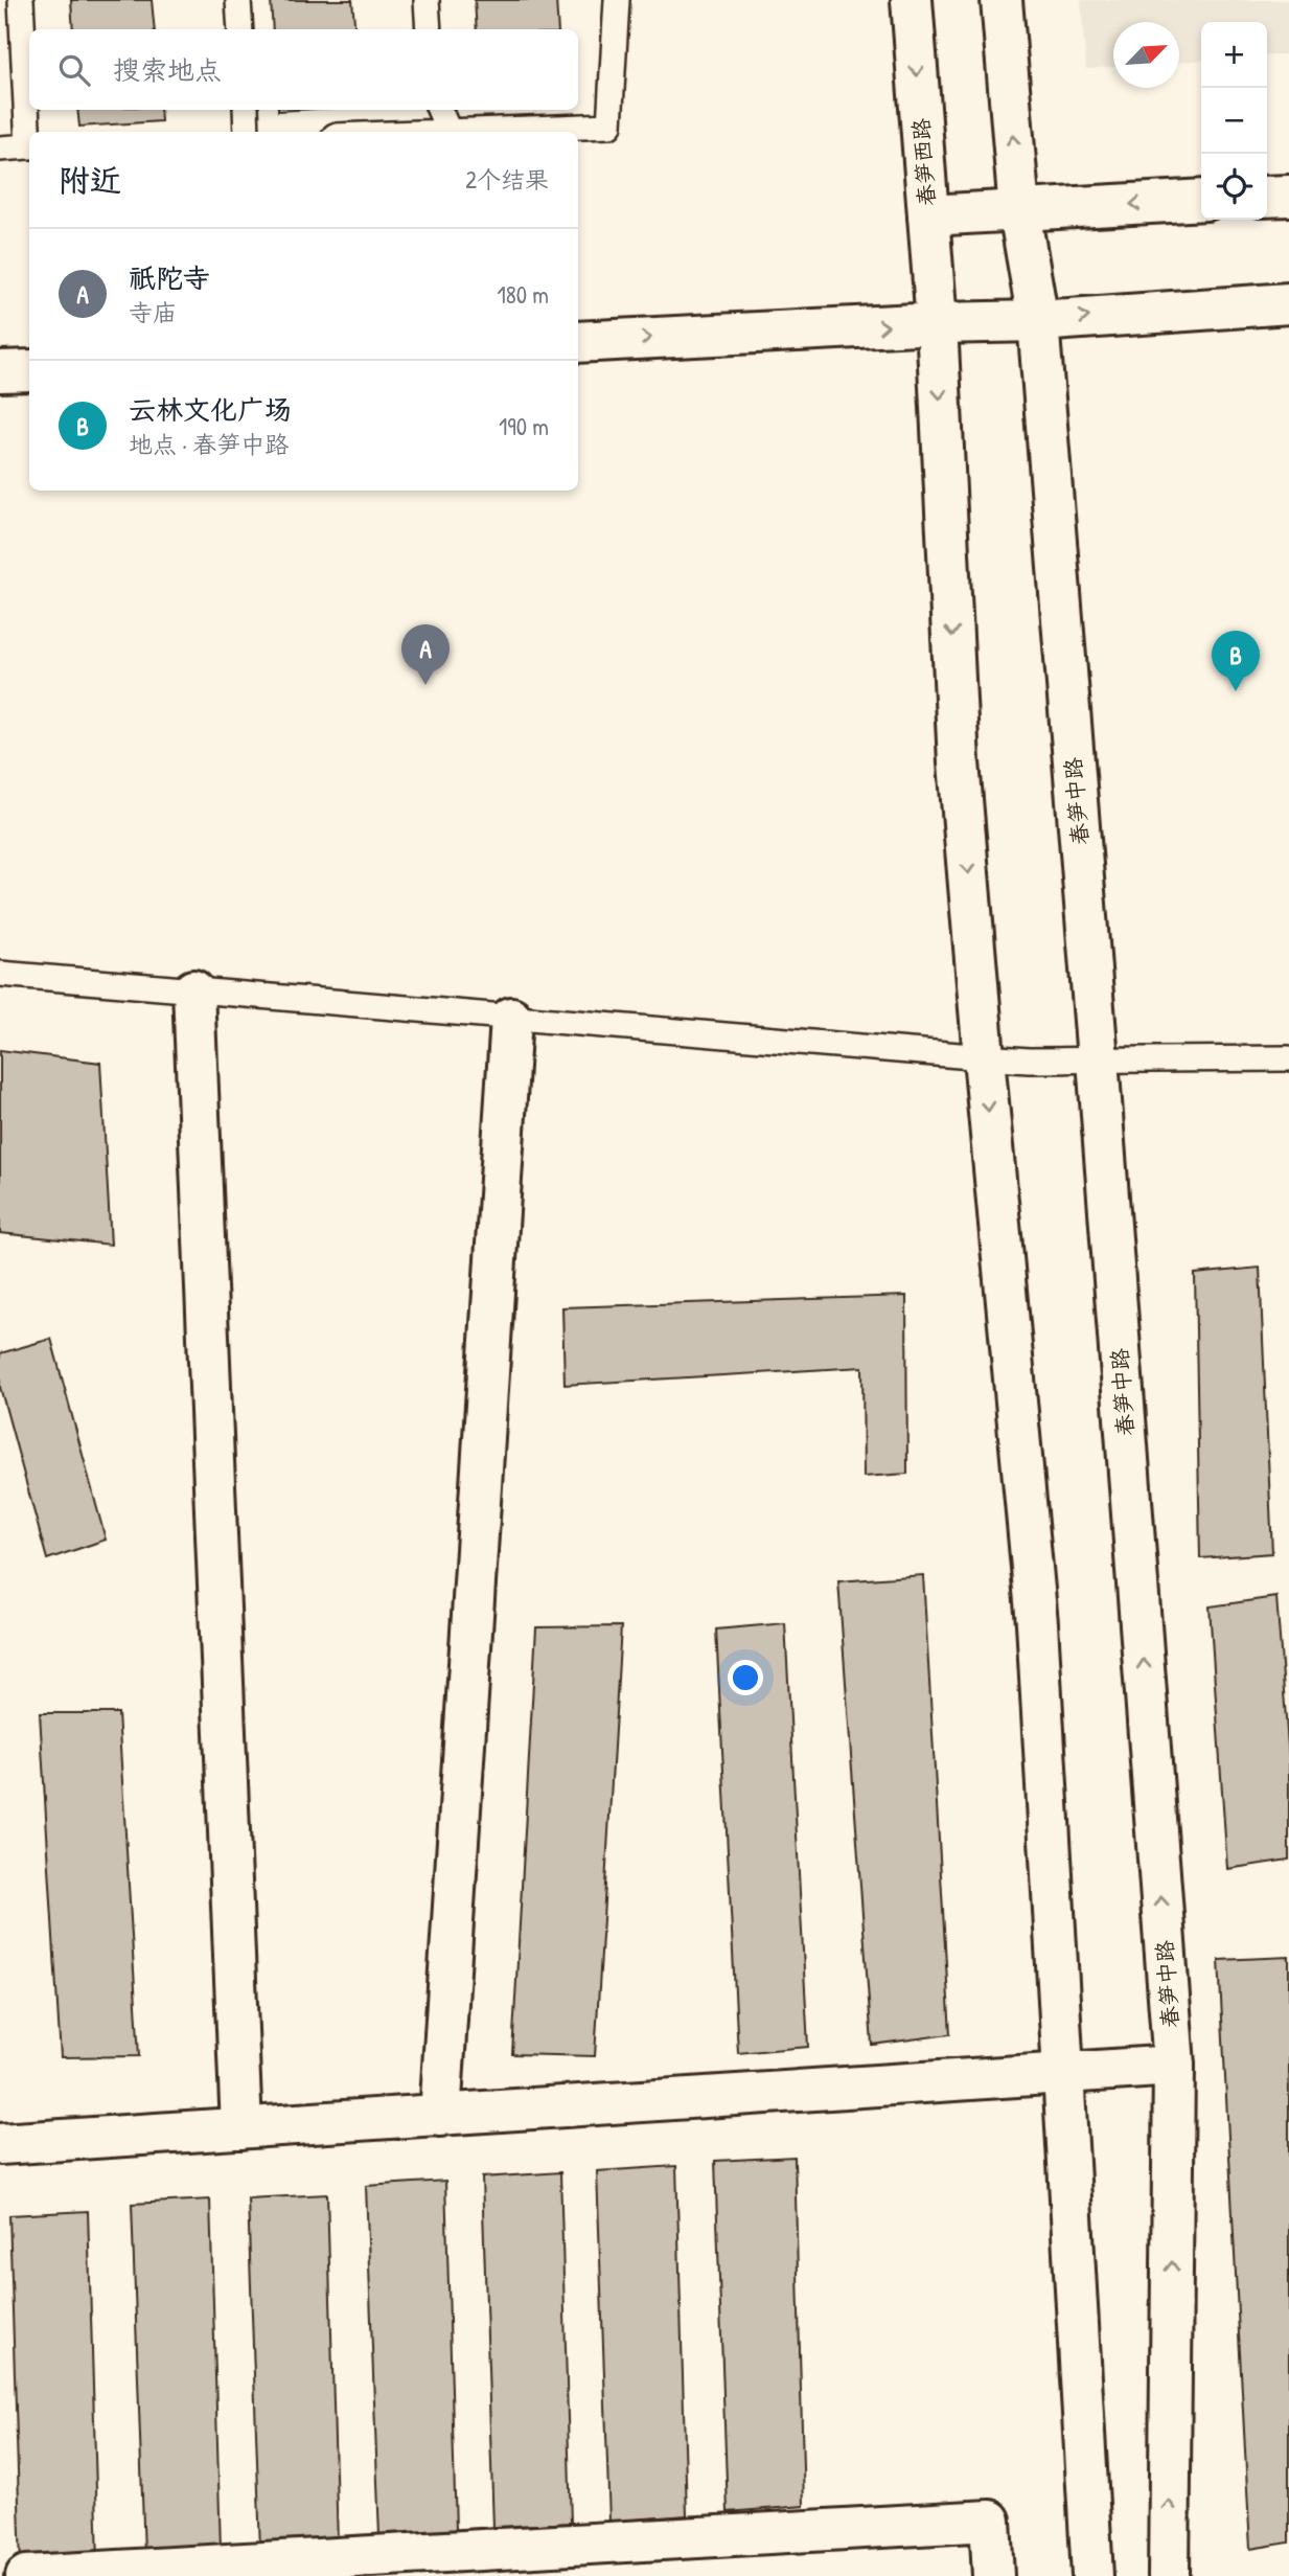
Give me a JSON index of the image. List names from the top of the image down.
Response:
{
  "streets": {
    "main road": ["春笋西路", "春笋中路"]
  },
  "north": "top right",
  "page": {
    "map_buttons": ["+", "−"],
    "search": "搜索地点",
    "heading": ["附近", "2个结果"],
    "list": [
      {
        "mark": "A",
        "name": "祇陀寺",
        "note": "寺庙",
        "value": "180 m"
      },
      {
        "mark": "B",
        "name": "云林文化广场",
        "note": "地点 · 春笋中路",
        "value": "190 m"
      }
    ],
    "pins": ["A", "B"]
  }
}
